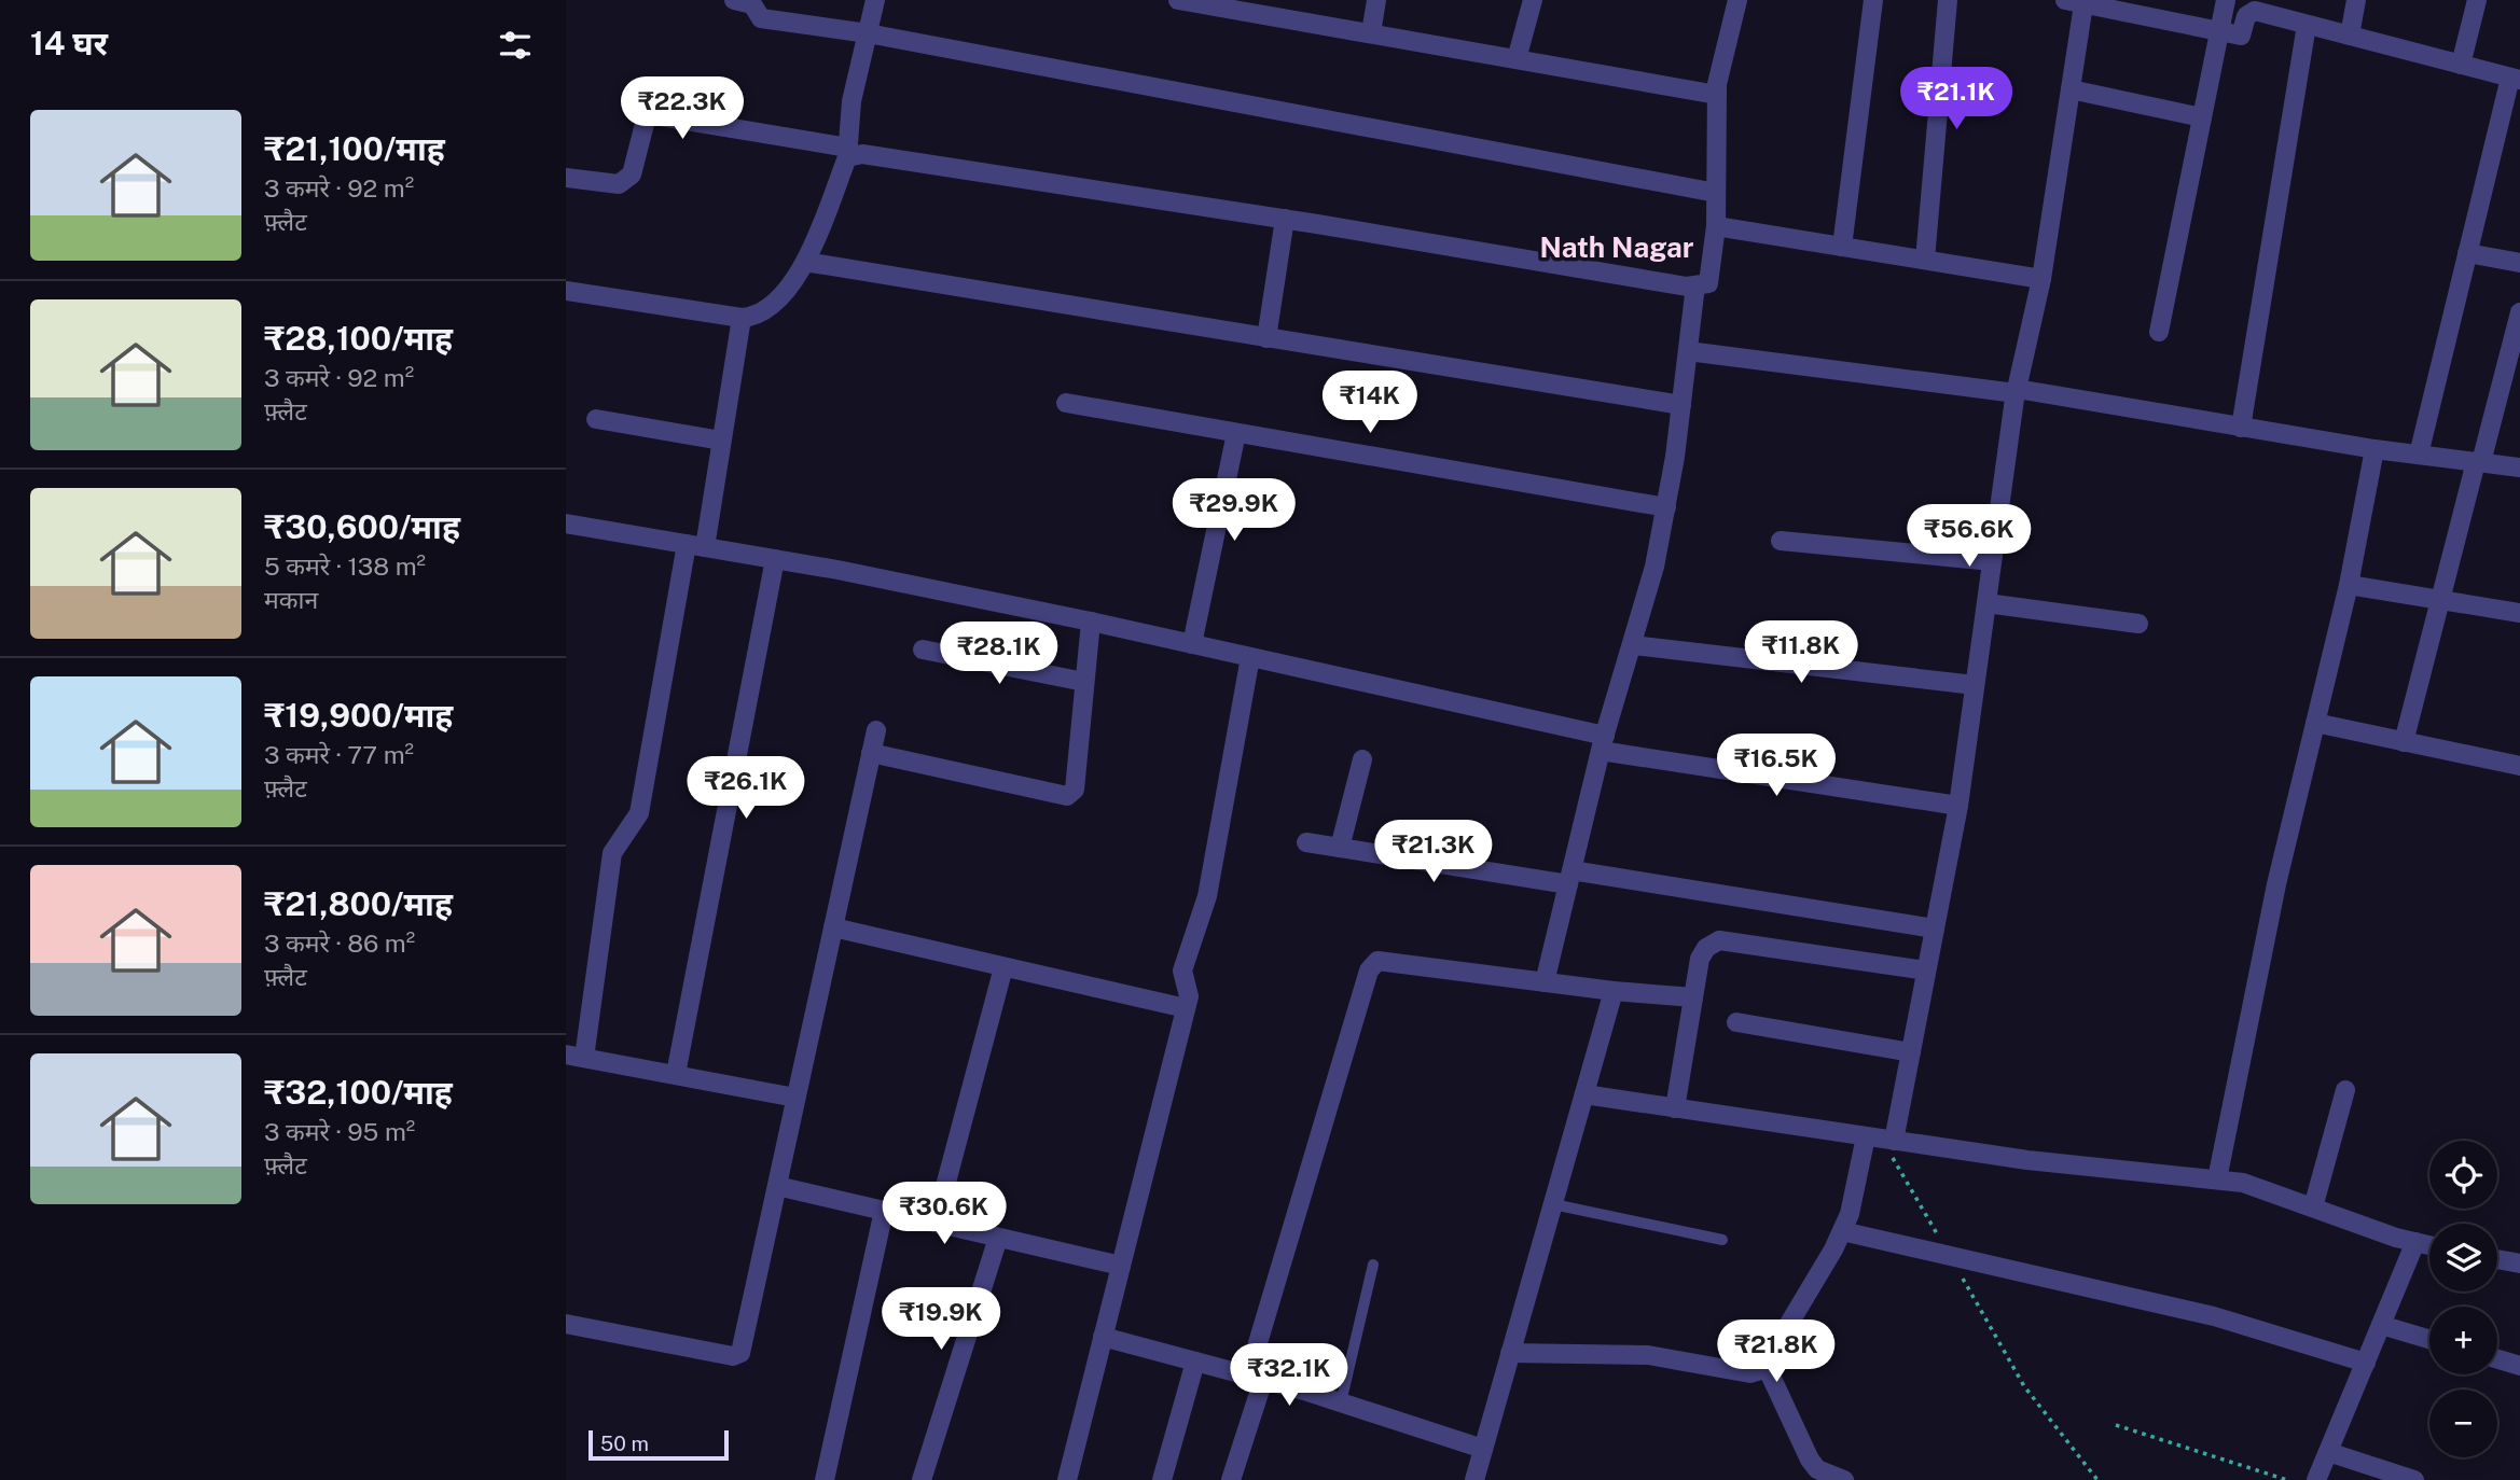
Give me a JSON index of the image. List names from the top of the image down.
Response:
{
  "districts": ["Nath Nagar"],
  "scale_bar": "50 m",
  "page": {
    "heading": "14 घर",
    "price": [
      "₹21.1K",
      "₹22.3K",
      "₹14K",
      "₹29.9K",
      "₹56.6K",
      "₹11.8K",
      "₹28.1K",
      "₹16.5K",
      "₹26.1K",
      "₹21.3K",
      "₹30.6K",
      "₹19.9K",
      "₹21.8K",
      "₹32.1K"
    ],
    "list": [
      {
        "name": "₹21,100/माह",
        "note": "3 कमरे · 92 m² · फ़्लैट"
      },
      {
        "name": "₹28,100/माह",
        "note": "3 कमरे · 92 m² · फ़्लैट"
      },
      {
        "name": "₹30,600/माह",
        "note": "5 कमरे · 138 m² · मकान"
      },
      {
        "name": "₹19,900/माह",
        "note": "3 कमरे · 77 m² · फ़्लैट"
      },
      {
        "name": "₹21,800/माह",
        "note": "3 कमरे · 86 m² · फ़्लैट"
      },
      {
        "name": "₹32,100/माह",
        "note": "3 कमरे · 95 m² · फ़्लैट"
      }
    ],
    "map_buttons": ["+", "−"],
    "scale": "50 m"
  }
}
